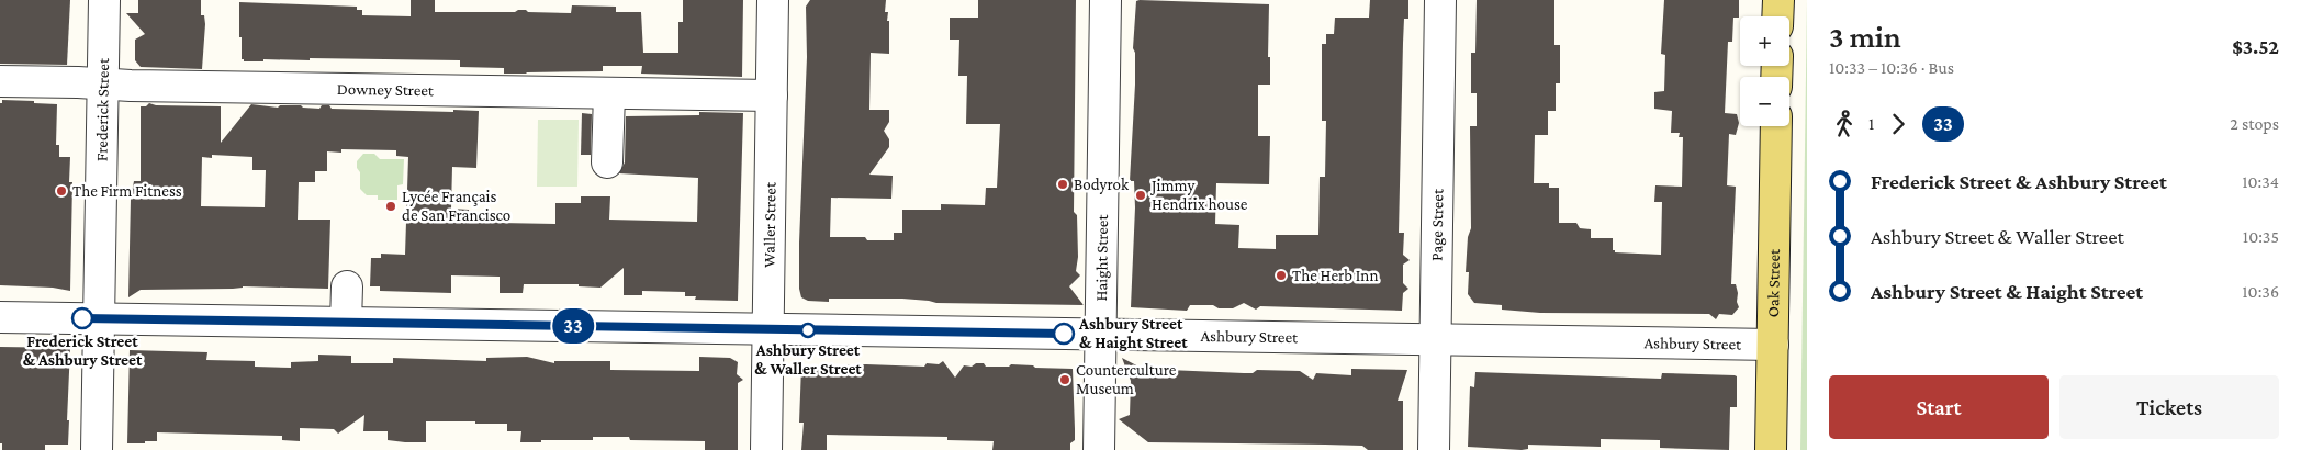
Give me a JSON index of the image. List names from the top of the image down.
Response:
{
  "streets": {
    "main road": ["Oak Street"],
    "street": [
      "Downey Street",
      "Frederick Street",
      "Waller Street",
      "Page Street",
      "Haight Street",
      "Ashbury Street"
    ]
  },
  "crossings": [
    ["Downey Street", "Frederick Street"],
    ["Downey Street", "Waller Street"],
    ["Frederick Street", "Ashbury Street"],
    ["Waller Street", "Ashbury Street"],
    ["Page Street", "Ashbury Street"],
    ["Haight Street", "Ashbury Street"],
    ["Oak Street", "Ashbury Street"]
  ],
  "places": [
    "Bodyrok",
    "The Firm Fitness",
    "Jimmy Hendrix house",
    "Lycée Français de San Francisco",
    "The Herb Inn",
    "Frederick Street & Ashbury Street",
    "Ashbury Street & Waller Street",
    "Ashbury Street & Haight Street",
    "Counterculture Museum"
  ],
  "lines": ["bus line 33"],
  "page": {
    "on_map": "33",
    "heading": ["3 min", "10:33 – 10:36 · Bus", "$3.52"],
    "map_buttons": ["+", "−"],
    "legs": ["1", "33", "2 stops"],
    "list": [
      {
        "name": "Frederick Street & Ashbury Street",
        "value": "10:34"
      },
      {
        "name": "Ashbury Street & Waller Street",
        "value": "10:35"
      },
      {
        "name": "Ashbury Street & Haight Street",
        "value": "10:36"
      }
    ],
    "buttons": ["Start", "Tickets"]
  }
}
